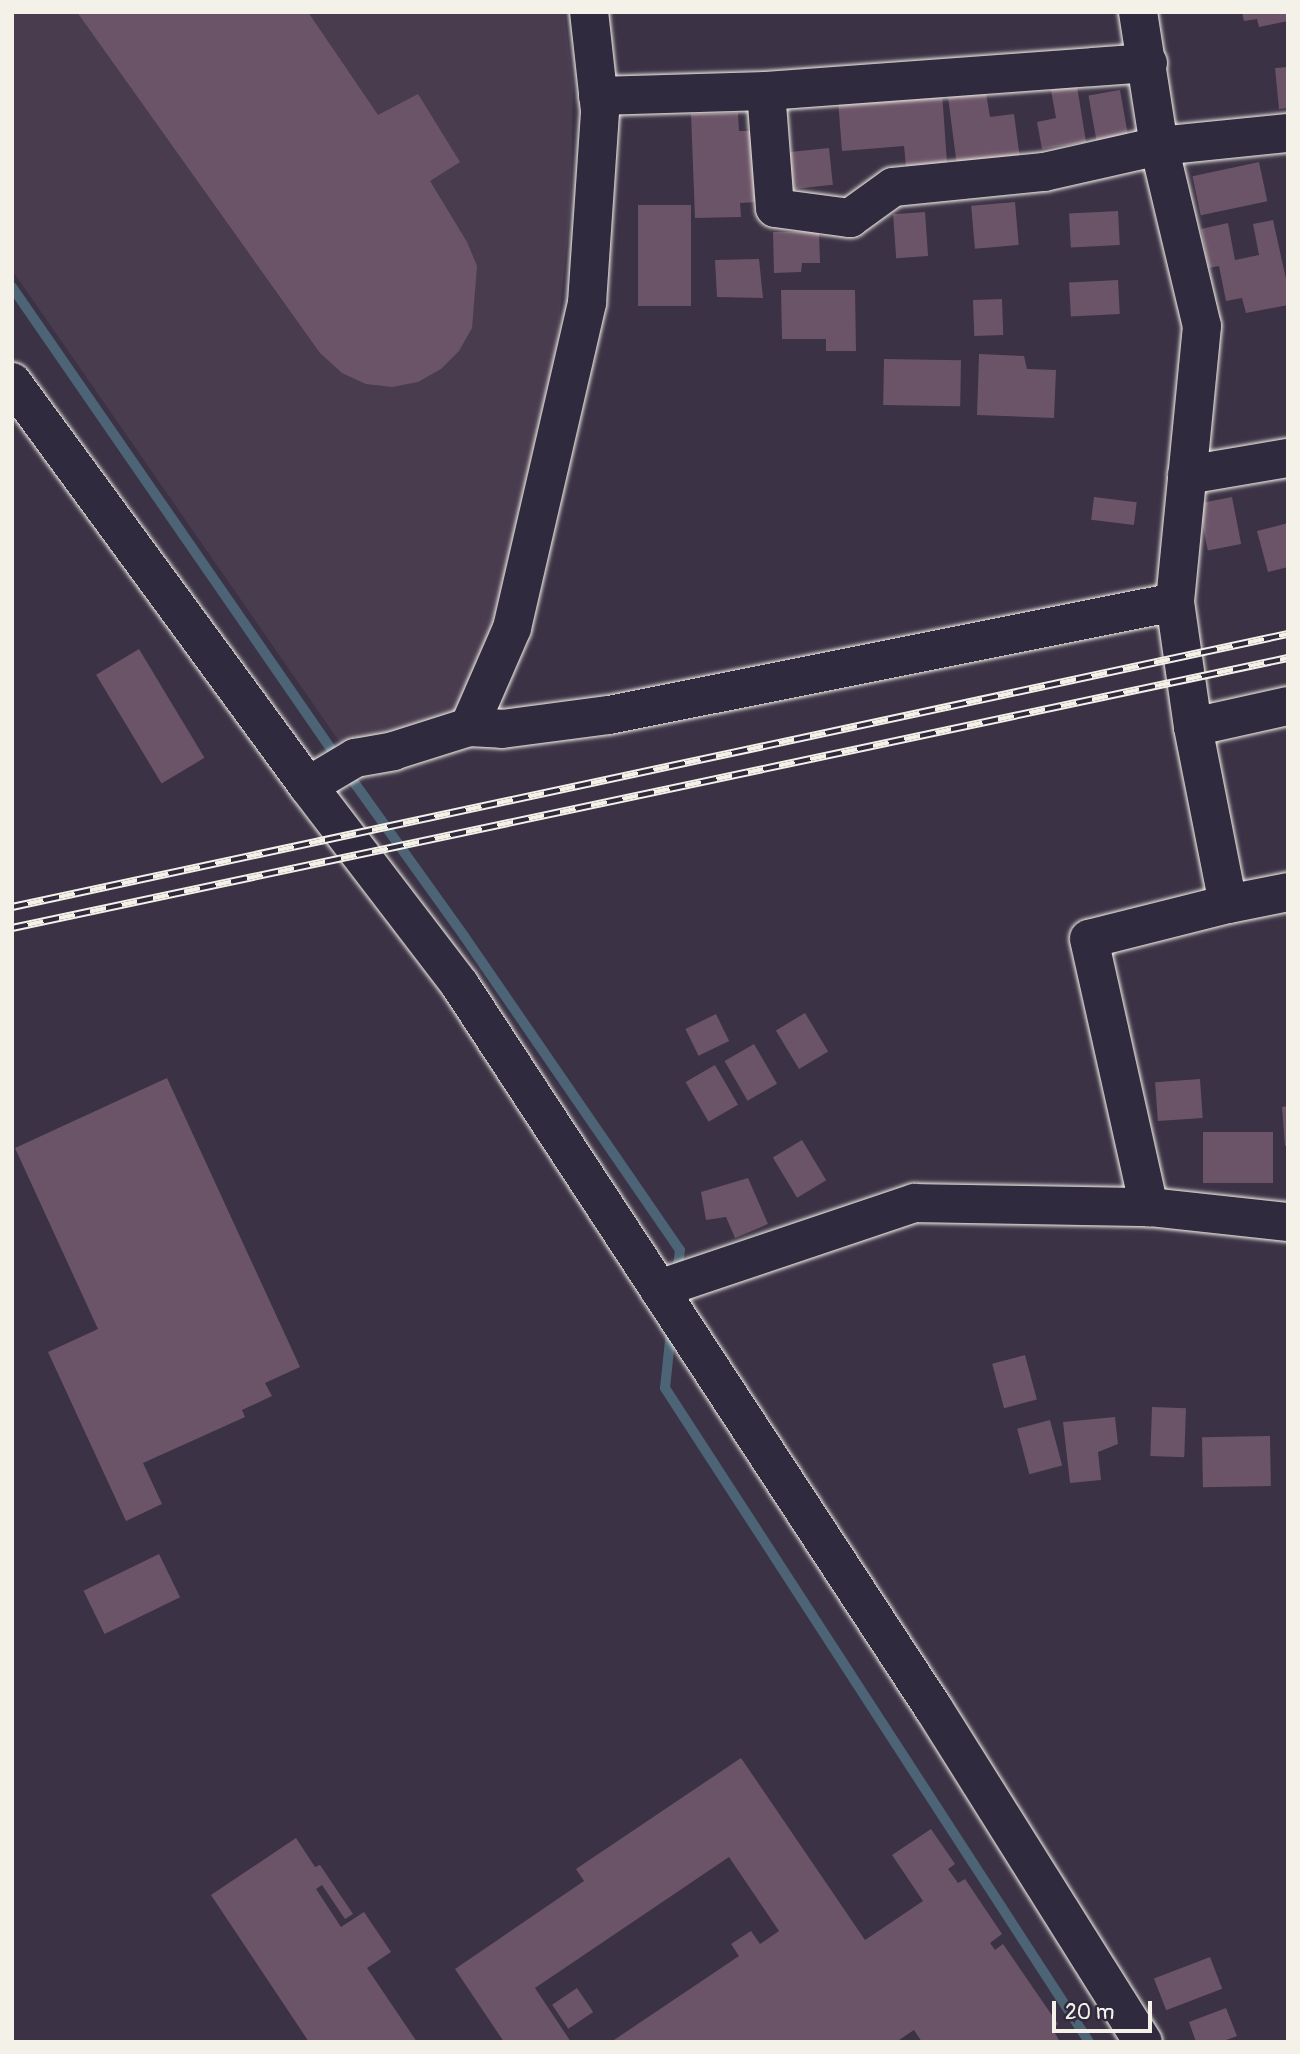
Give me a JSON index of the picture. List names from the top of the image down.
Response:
{
  "scale_bar": "20 m"
}
